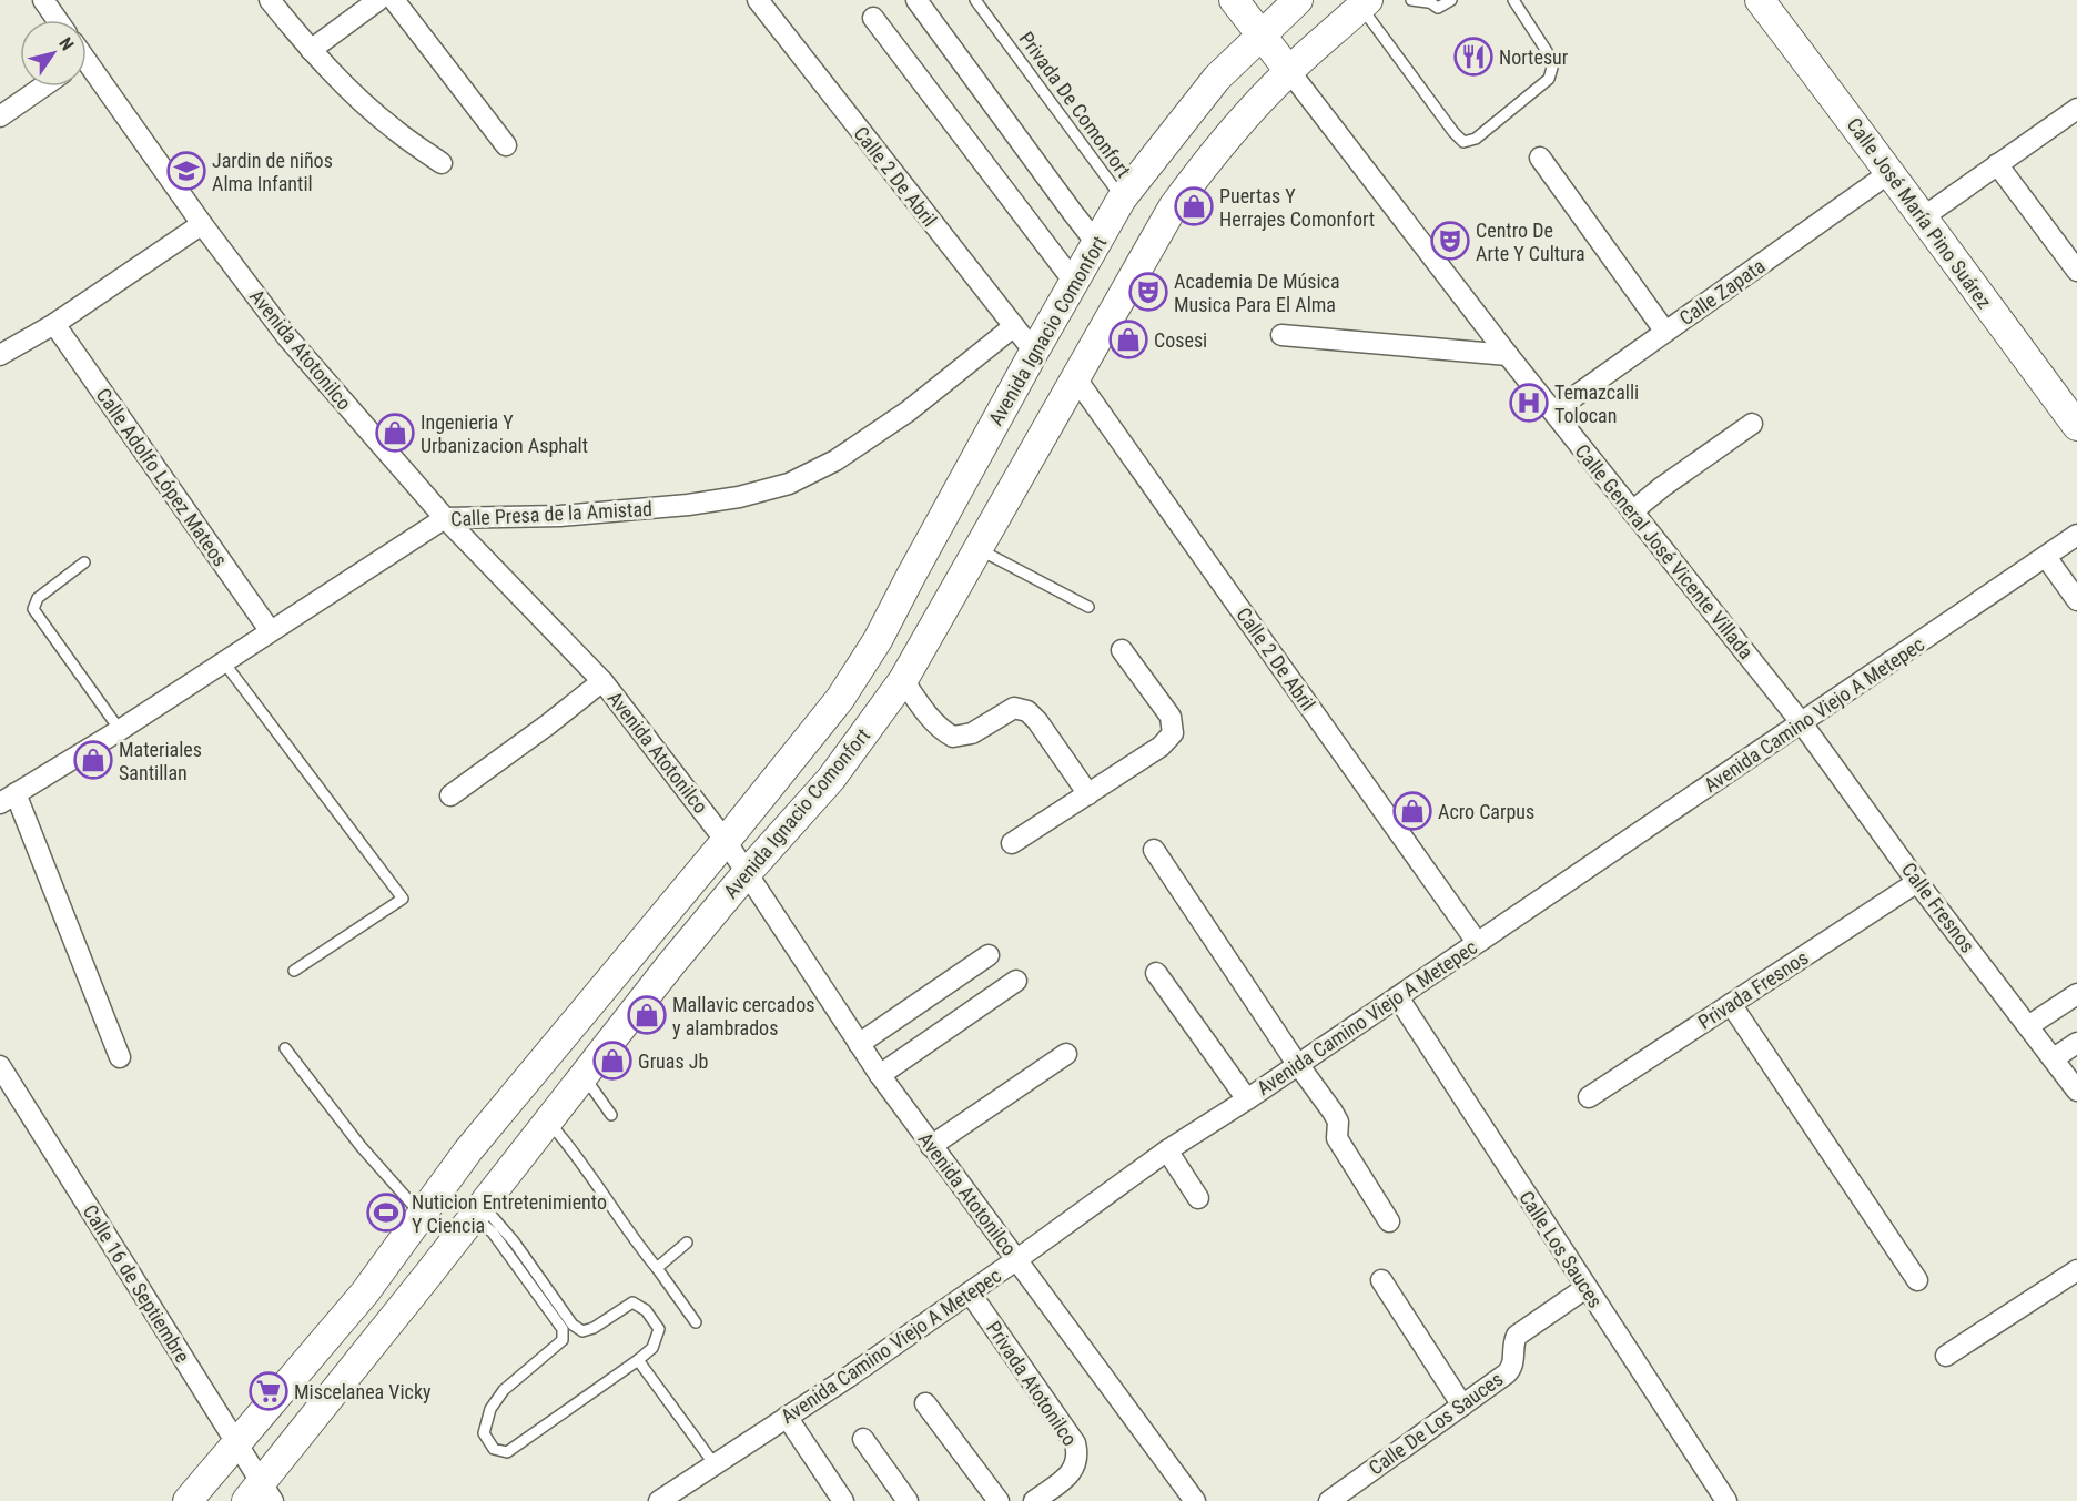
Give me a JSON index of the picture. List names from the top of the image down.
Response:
{
  "streets": {
    "main road": ["Calle José María Pino Suárez", "Avenida Ignacio Comonfort", "Calle General José Vicente Villada"],
    "street": [
      "Calle 2 De Abril",
      "Calle Zapata",
      "Avenida Atotonilco",
      "Calle Adolfo López Mateos",
      "Calle Presa de la Amistad",
      "Avenida Camino Viejo A Metepec",
      "Calle Fresnos",
      "Privada Fresnos",
      "Calle Los Sauces",
      "Calle 16 de Septiembre",
      "Privada Atotonilco",
      "Calle De Los Sauces"
    ],
    "lane": ["Privada De Comonfort"]
  },
  "crossings": [
    ["Privada De Comonfort", "Avenida Ignacio Comonfort"],
    ["Calle 2 De Abril", "Avenida Ignacio Comonfort"],
    ["Calle 2 De Abril", "Calle Presa de la Amistad"],
    ["Calle 2 De Abril", "Avenida Camino Viejo A Metepec"],
    ["Calle José María Pino Suárez", "Calle Zapata"],
    ["Calle Zapata", "Calle General José Vicente Villada"],
    ["Avenida Ignacio Comonfort", "Avenida Atotonilco"],
    ["Avenida Ignacio Comonfort", "Calle General José Vicente Villada"],
    ["Avenida Ignacio Comonfort", "Calle 16 de Septiembre"],
    ["Avenida Atotonilco", "Calle Presa de la Amistad"],
    ["Avenida Atotonilco", "Avenida Camino Viejo A Metepec"],
    ["Calle Adolfo López Mateos", "Calle Presa de la Amistad"],
    ["Calle General José Vicente Villada", "Avenida Camino Viejo A Metepec"],
    ["Calle General José Vicente Villada", "Calle Fresnos"],
    ["Avenida Camino Viejo A Metepec", "Calle Fresnos"],
    ["Avenida Camino Viejo A Metepec", "Calle Los Sauces"],
    ["Avenida Camino Viejo A Metepec", "Privada Atotonilco"],
    ["Calle Fresnos", "Privada Fresnos"],
    ["Calle Los Sauces", "Calle De Los Sauces"]
  ],
  "places": {
    "restaurant": ["Nortesur"],
    "school or university": ["Jardin de niños Alma Infantil"],
    "shop": [
      "Puertas Y Herrajes Comonfort",
      "Cosesi",
      "Ingenieria Y Urbanizacion Asphalt",
      "Materiales Santillan",
      "Acro Carpus",
      "Mallavic cercados y alambrados",
      "Gruas Jb"
    ],
    "theatre": ["Centro De Arte Y Cultura", "Academia De Música Musica Para El Alma"],
    "hospital": ["Temazcalli Tolocan"],
    "sports": ["Nuticion Entretenimiento Y Ciencia"],
    "supermarket": ["Miscelanea Vicky"]
  },
  "north": "top right"
}
